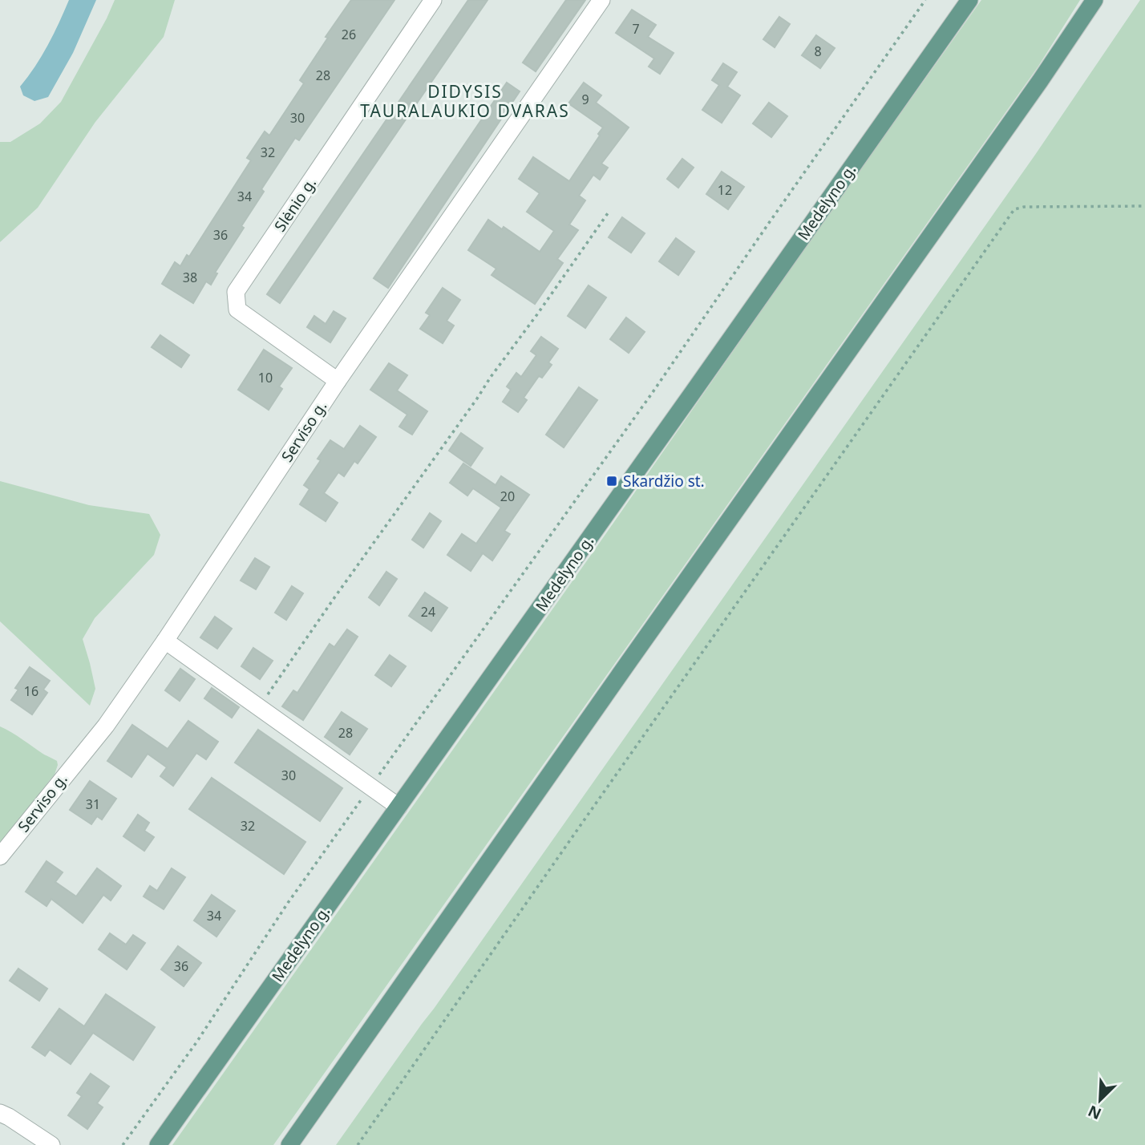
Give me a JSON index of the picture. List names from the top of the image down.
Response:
{
  "streets": {
    "main road": ["Medelyno g."],
    "street": ["Slėnio g.", "Serviso g."]
  },
  "crossings": [
    ["Slėnio g.", "Serviso g."]
  ],
  "districts": ["DIDYSIS TAURALAUKIO DVARAS"],
  "places": {
    "transit": ["Skardžio st."]
  },
  "house_numbers": [
    "7",
    "26",
    "8",
    "28",
    "9",
    "30",
    "32",
    "12",
    "34",
    "36",
    "38",
    "10",
    "20",
    "24",
    "16",
    "28",
    "30",
    "31",
    "32",
    "34",
    "36"
  ],
  "north": "bottom left"
}
